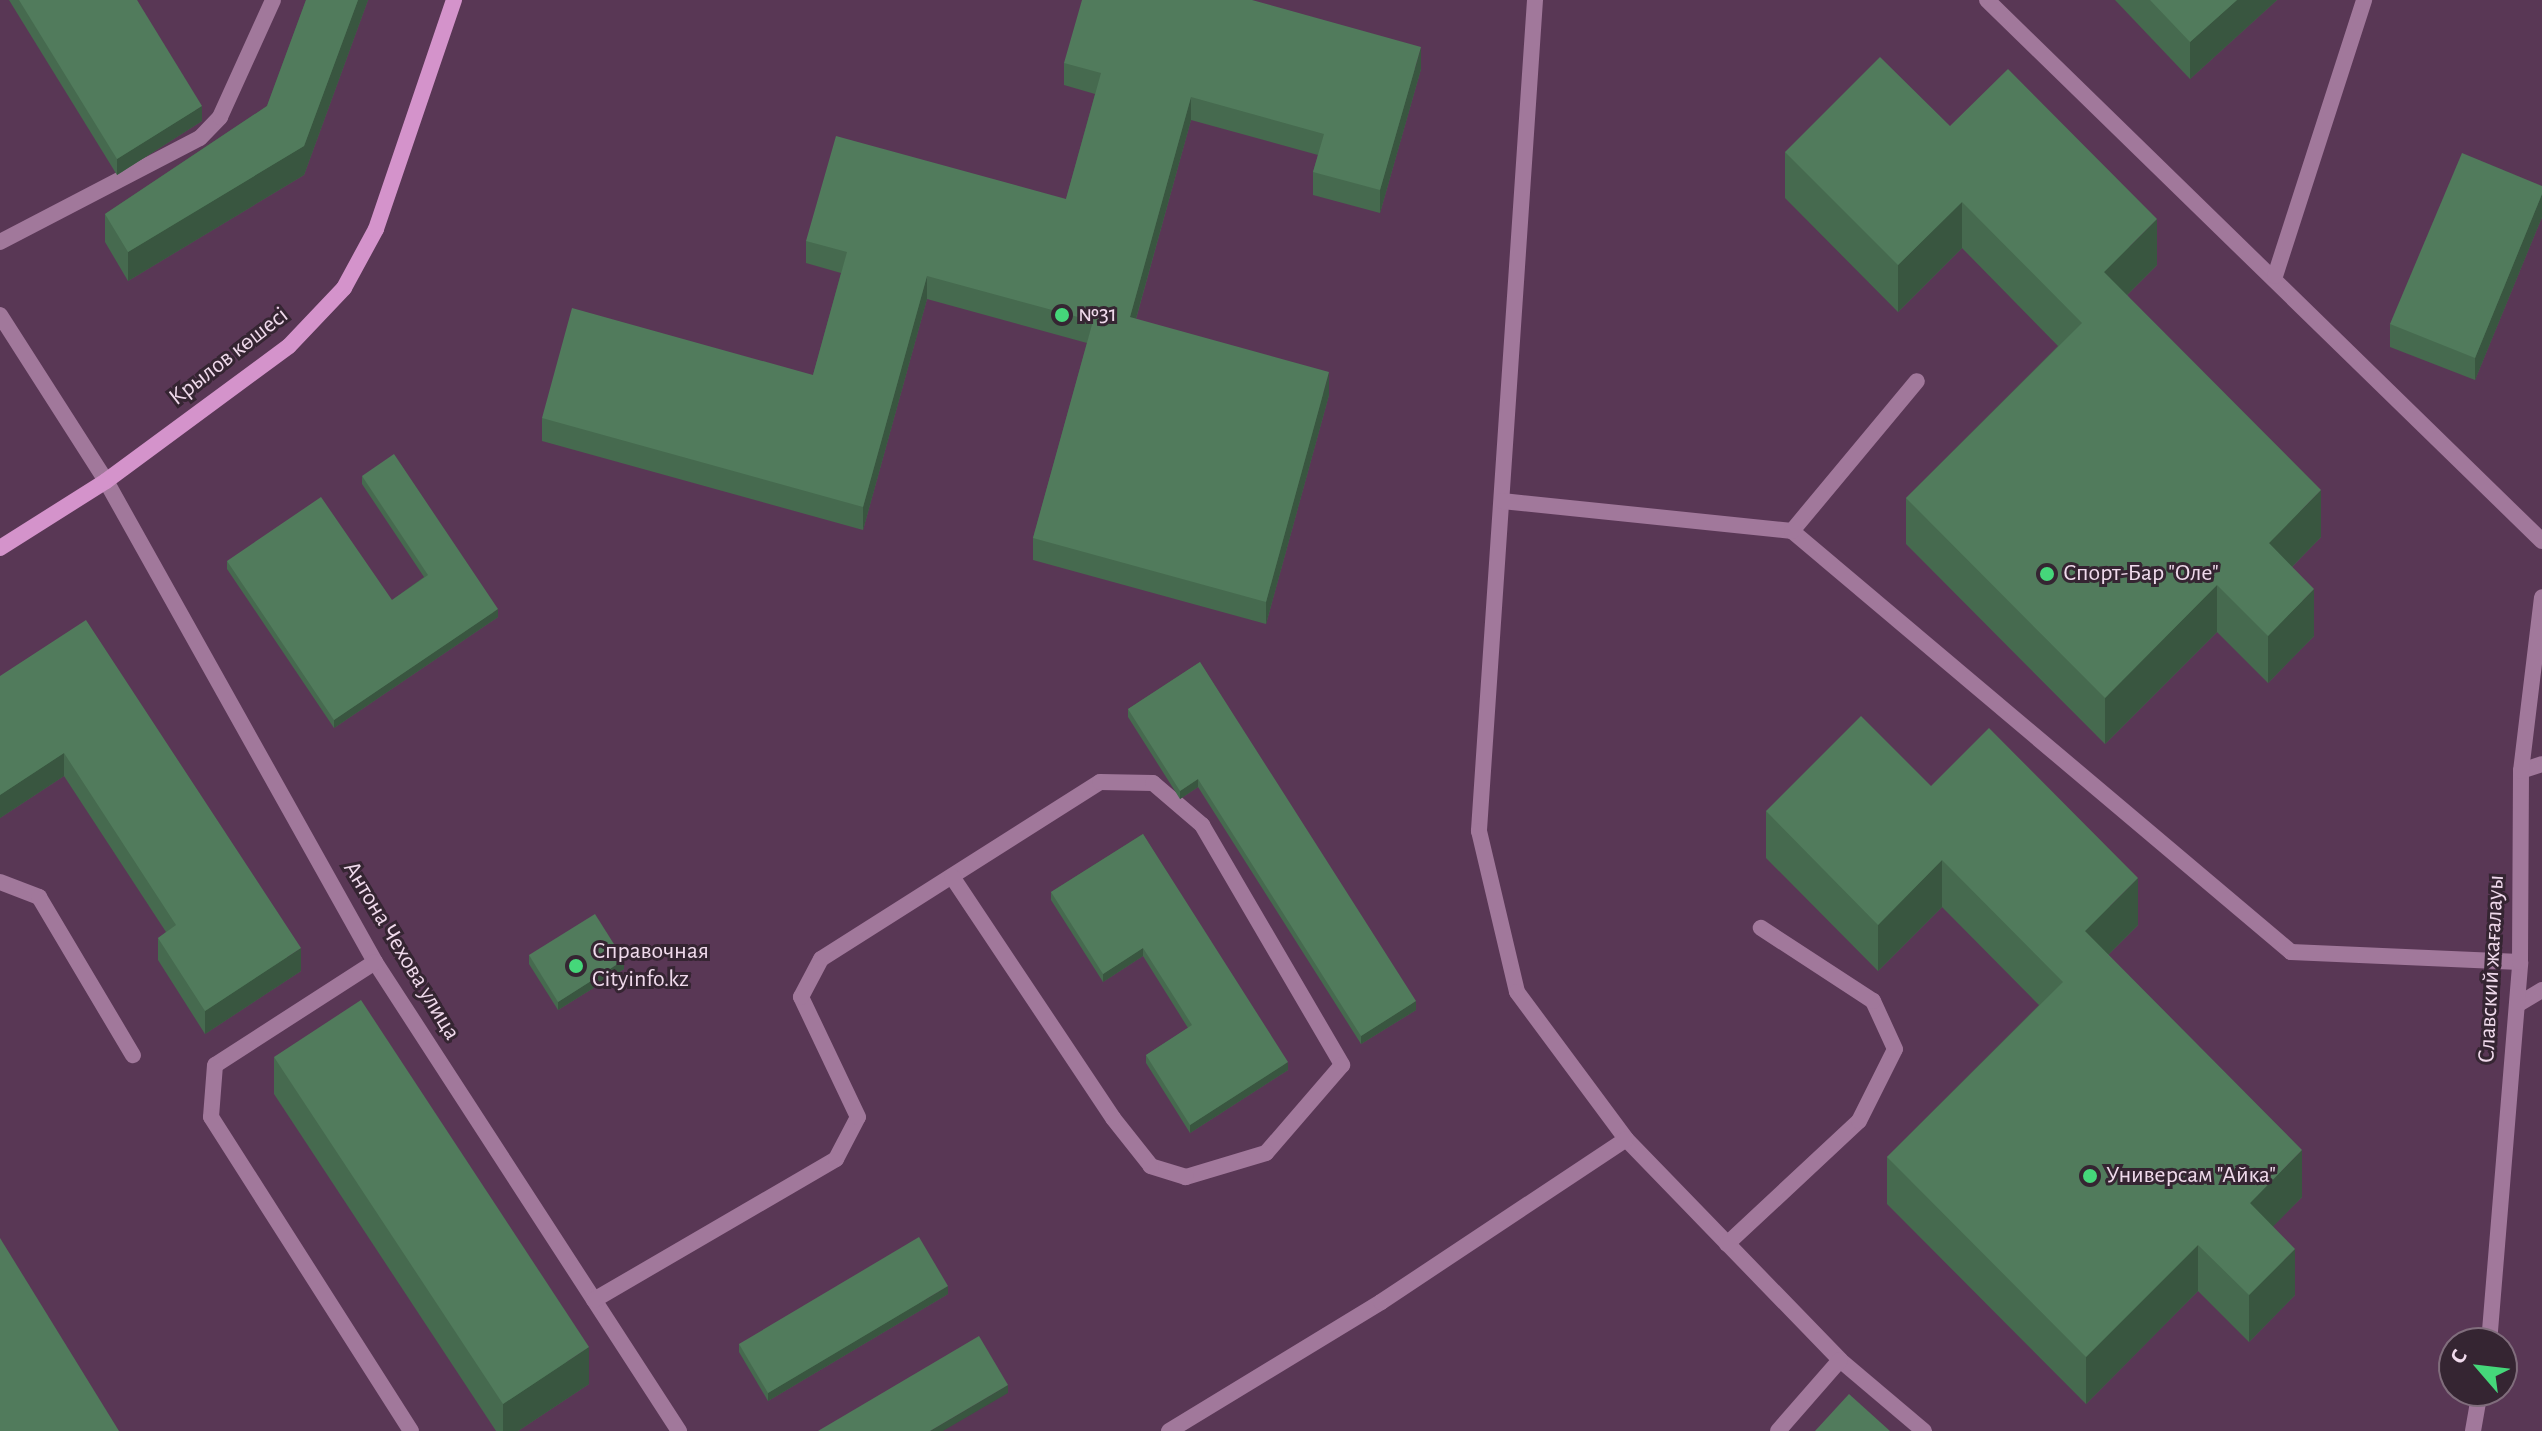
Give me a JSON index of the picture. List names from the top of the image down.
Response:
{
  "streets": {
    "main road": ["Крылов көшесі"],
    "street": ["Антона Чехова улица", "Славский жағалауы"]
  },
  "crossings": [
    ["Крылов көшесі", "Антона Чехова улица"]
  ],
  "places": [
    "№31",
    "Спорт-Бар \"Оле\"",
    "Справочная Cityinfo.kz",
    "Универсам \"Айка\""
  ],
  "north": "top left"
}
